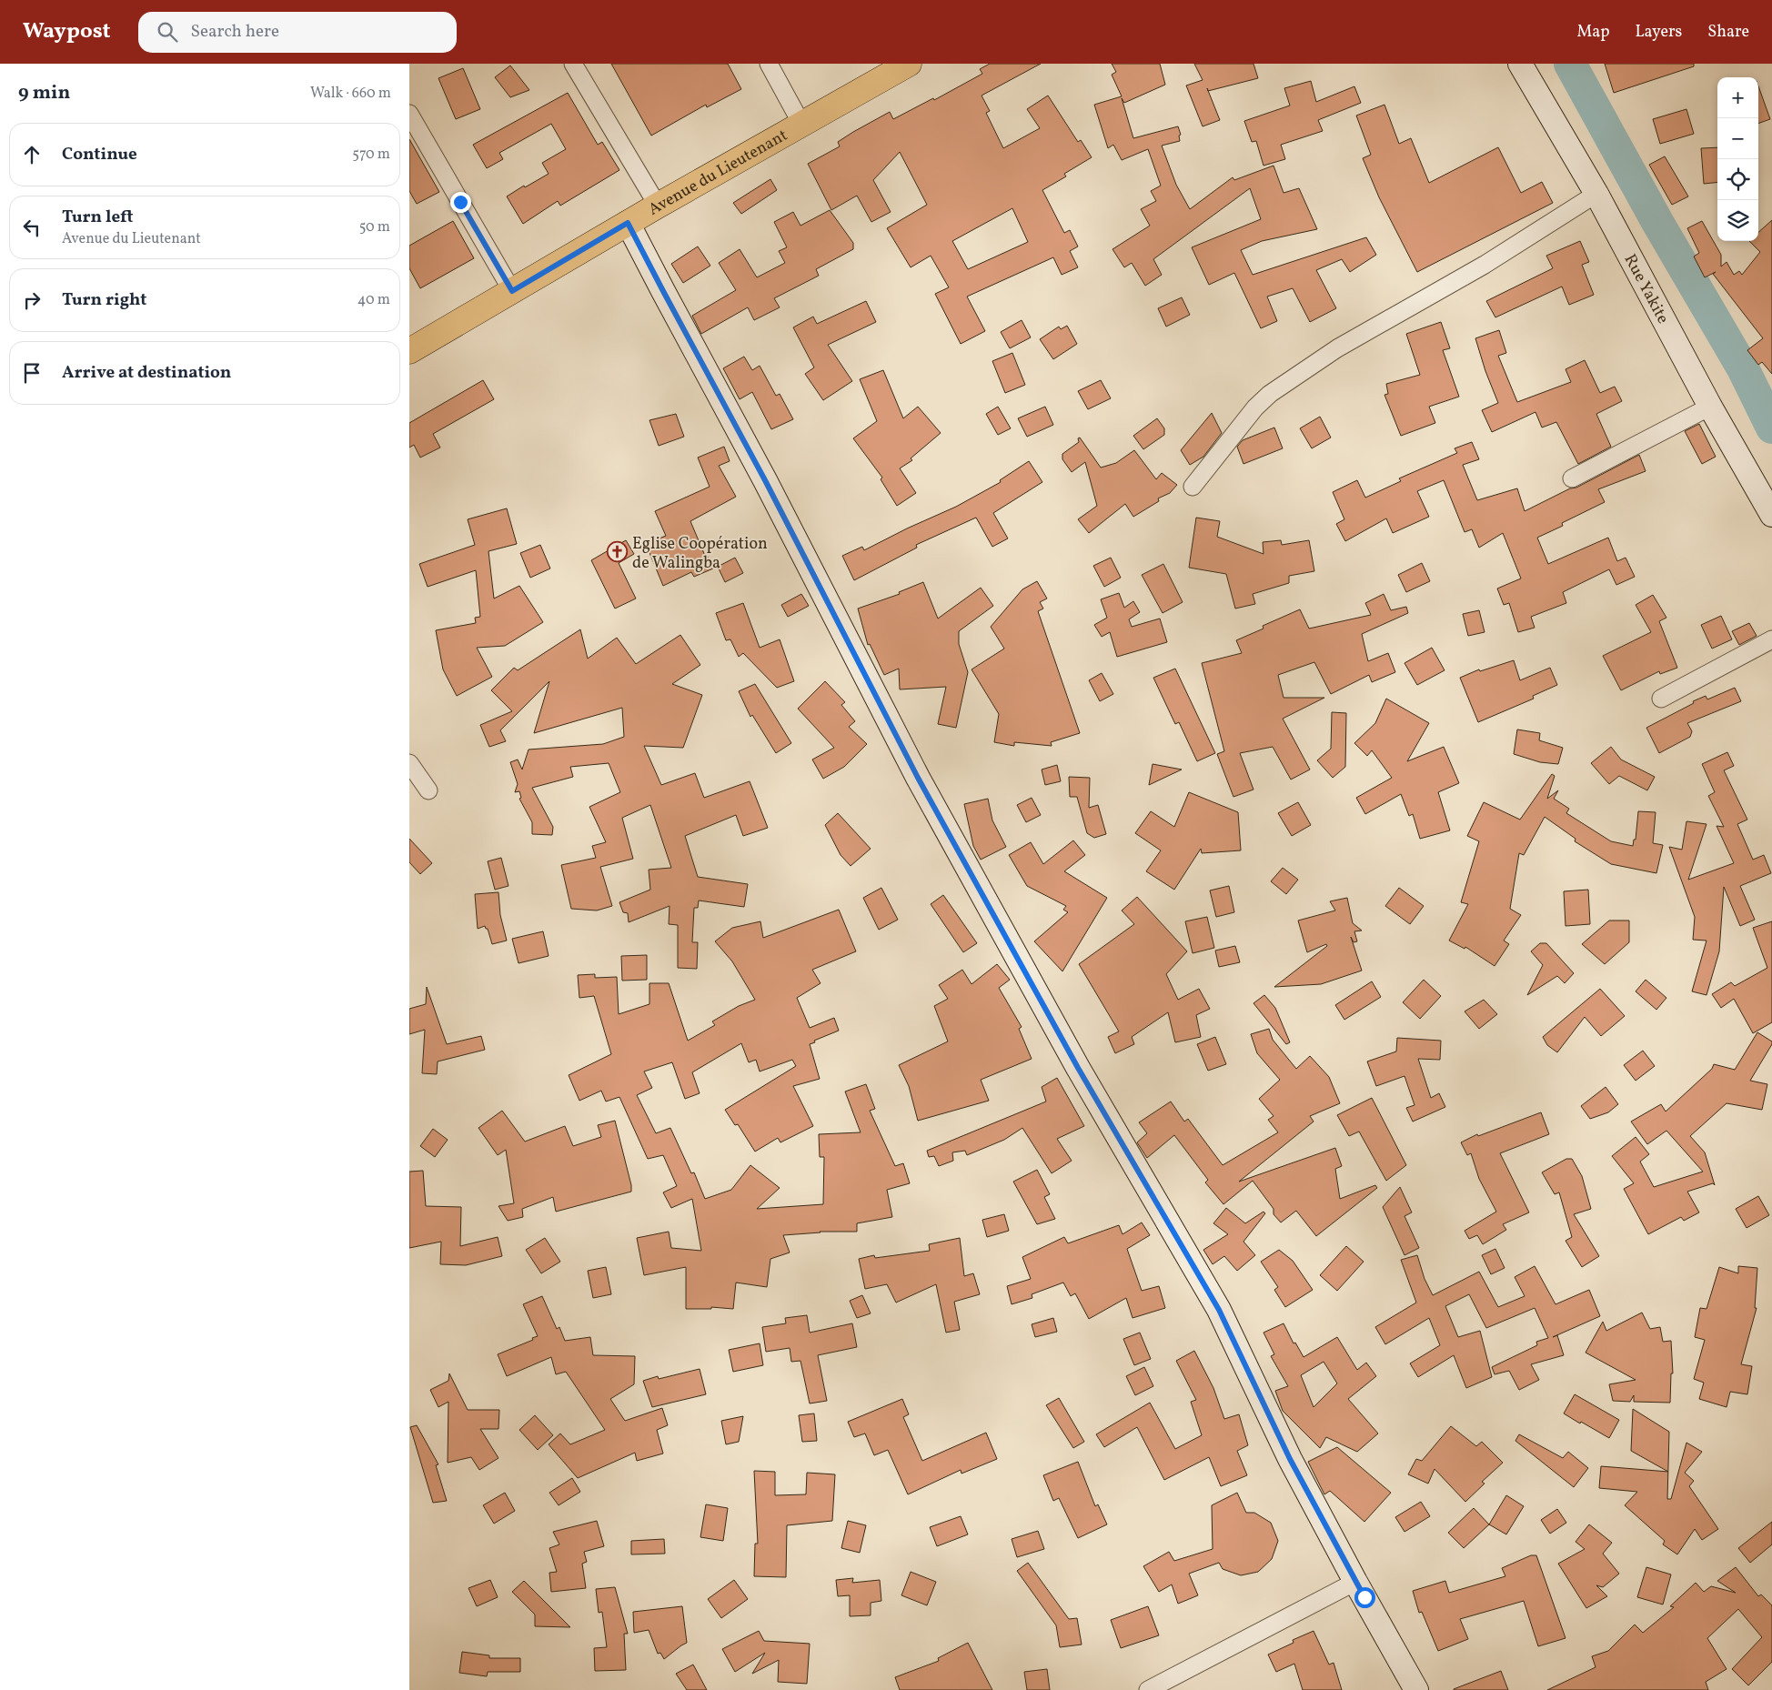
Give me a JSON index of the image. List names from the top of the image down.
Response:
{
  "streets": {
    "main road": ["Avenue du Lieutenant"],
    "street": ["Rue Yakite"]
  },
  "places": {
    "church": ["Eglise Coopération de Walingba"]
  },
  "page": {
    "header": "Waypost",
    "search": "Search here",
    "nav": ["Map", "Layers", "Share"],
    "heading": ["9 min", "Walk · 660 m"],
    "map_buttons": ["+", "−"],
    "list": [
      ["Continue", "570 m"],
      ["Turn left", "Avenue du Lieutenant", "50 m"],
      ["Turn right", "40 m"],
      "Arrive at destination"
    ]
  }
}
